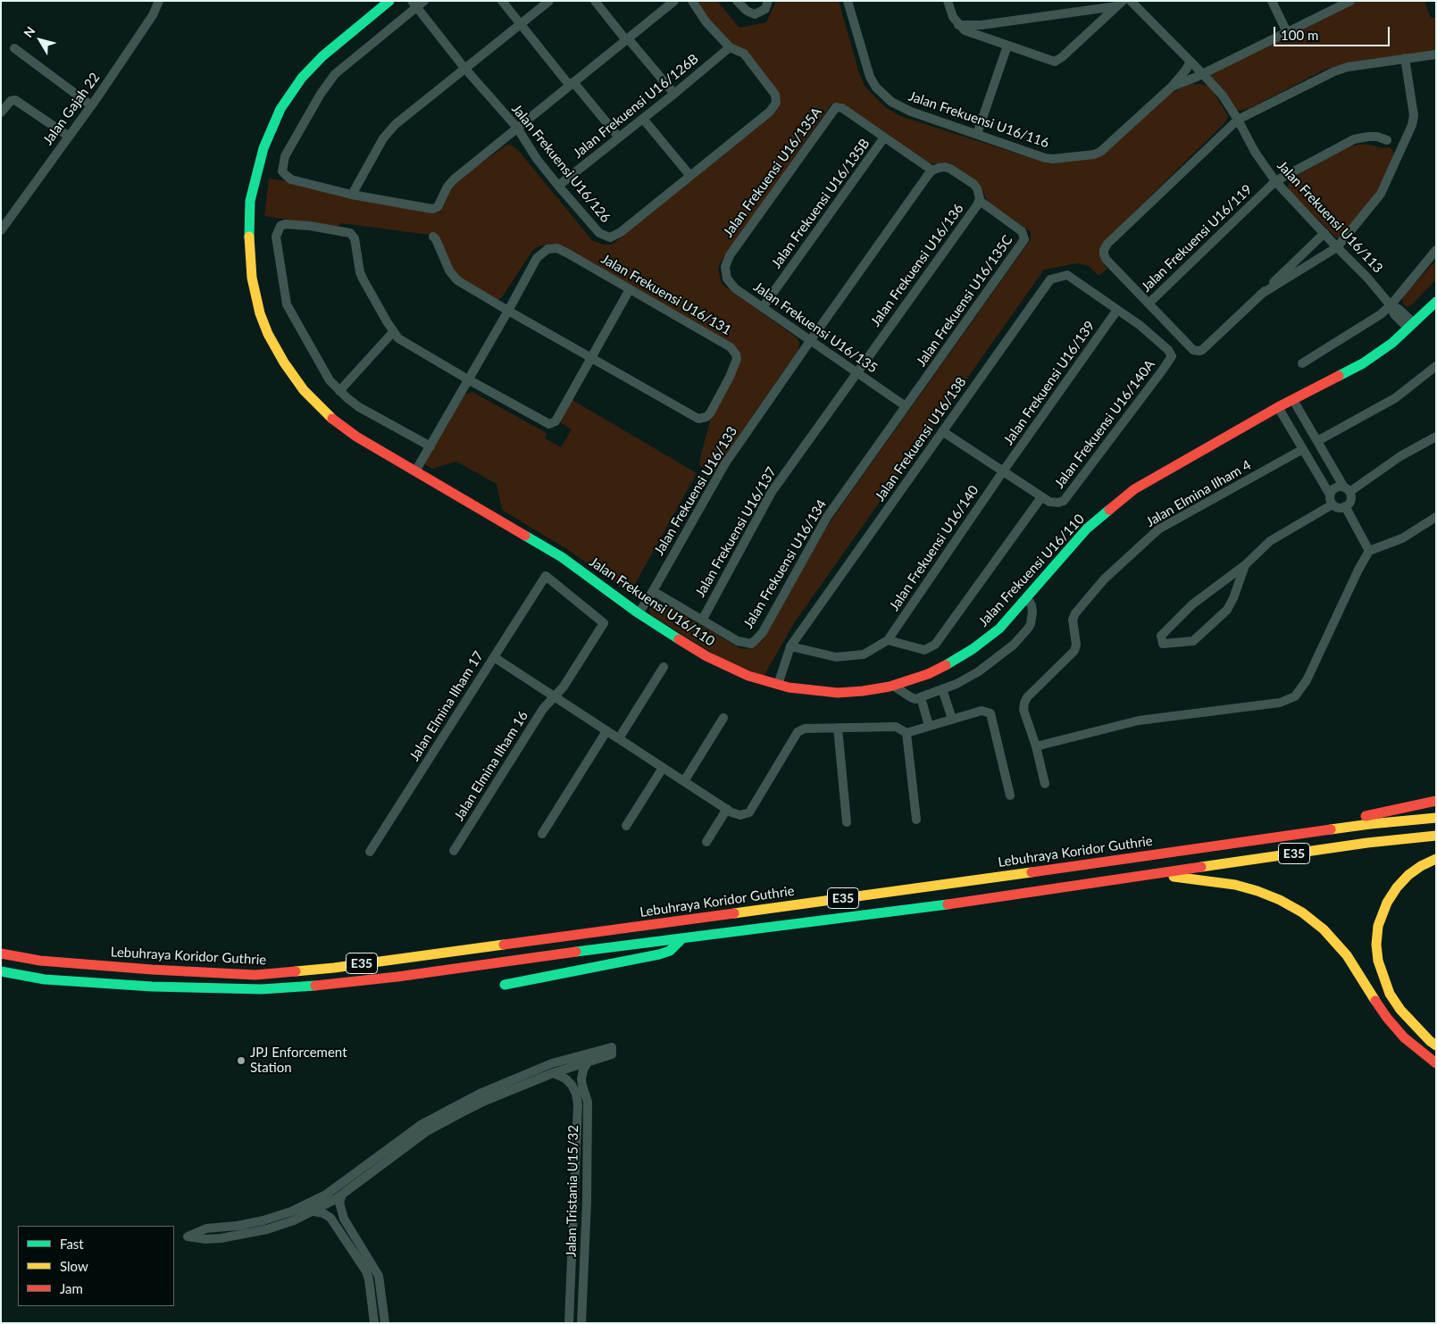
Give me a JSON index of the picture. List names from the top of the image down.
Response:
{
  "streets": {
    "main road": ["Jalan Frekuensi U16/110", "Lebuhraya Koridor Guthrie", "E35"],
    "street": [
      "Jalan Frekuensi U16/126B",
      "Jalan Gajah 22",
      "Jalan Frekuensi U16/116",
      "Jalan Frekuensi U16/126",
      "Jalan Frekuensi U16/135A",
      "Jalan Frekuensi U16/135B",
      "Jalan Frekuensi U16/113",
      "Jalan Frekuensi U16/119",
      "Jalan Frekuensi U16/136",
      "Jalan Frekuensi U16/131",
      "Jalan Frekuensi U16/135C",
      "Jalan Frekuensi U16/135",
      "Jalan Frekuensi U16/139",
      "Jalan Frekuensi U16/140A",
      "Jalan Frekuensi U16/138",
      "Jalan Frekuensi U16/133",
      "Jalan Elmina Ilham 4",
      "Jalan Frekuensi U16/137",
      "Jalan Frekuensi U16/140",
      "Jalan Frekuensi U16/134",
      "Jalan Elmina Ilham 17",
      "Jalan Elmina Ilham 16",
      "Jalan Tristania U15/32"
    ]
  },
  "crossings": [
    ["Jalan Frekuensi U16/126B", "Jalan Frekuensi U16/126"],
    ["Jalan Frekuensi U16/116", "Jalan Frekuensi U16/113"],
    ["Jalan Frekuensi U16/135A", "Jalan Frekuensi U16/135B"],
    ["Jalan Frekuensi U16/135A", "Jalan Frekuensi U16/136"],
    ["Jalan Frekuensi U16/135A", "Jalan Frekuensi U16/135"],
    ["Jalan Frekuensi U16/135B", "Jalan Frekuensi U16/135"],
    ["Jalan Frekuensi U16/113", "Jalan Frekuensi U16/119"],
    ["Jalan Frekuensi U16/113", "Jalan Frekuensi U16/110"],
    ["Jalan Frekuensi U16/136", "Jalan Frekuensi U16/135C"],
    ["Jalan Frekuensi U16/136", "Jalan Frekuensi U16/135"],
    ["Jalan Frekuensi U16/136", "Jalan Frekuensi U16/137"],
    ["Jalan Frekuensi U16/131", "Jalan Frekuensi U16/110"],
    ["Jalan Frekuensi U16/135C", "Jalan Frekuensi U16/135"],
    ["Jalan Frekuensi U16/135C", "Jalan Frekuensi U16/134"],
    ["Jalan Frekuensi U16/135", "Jalan Frekuensi U16/133"],
    ["Jalan Frekuensi U16/135", "Jalan Frekuensi U16/137"],
    ["Jalan Frekuensi U16/135", "Jalan Frekuensi U16/134"],
    ["Jalan Frekuensi U16/139", "Jalan Frekuensi U16/140A"],
    ["Jalan Frekuensi U16/139", "Jalan Frekuensi U16/138"],
    ["Jalan Frekuensi U16/139", "Jalan Frekuensi U16/140"],
    ["Jalan Frekuensi U16/140A", "Jalan Frekuensi U16/138"],
    ["Jalan Frekuensi U16/140A", "Jalan Frekuensi U16/140"],
    ["Jalan Frekuensi U16/138", "Jalan Frekuensi U16/110"],
    ["Jalan Frekuensi U16/133", "Jalan Frekuensi U16/134"],
    ["Jalan Frekuensi U16/133", "Jalan Frekuensi U16/110"],
    ["Jalan Frekuensi U16/137", "Jalan Frekuensi U16/134"],
    ["Jalan Elmina Ilham 17", "Jalan Elmina Ilham 16"]
  ],
  "places": ["JPJ Enforcement Station"],
  "legend": ["Fast", "Slow", "Jam"],
  "scale_bar": "100 m",
  "north": "top left"
}
